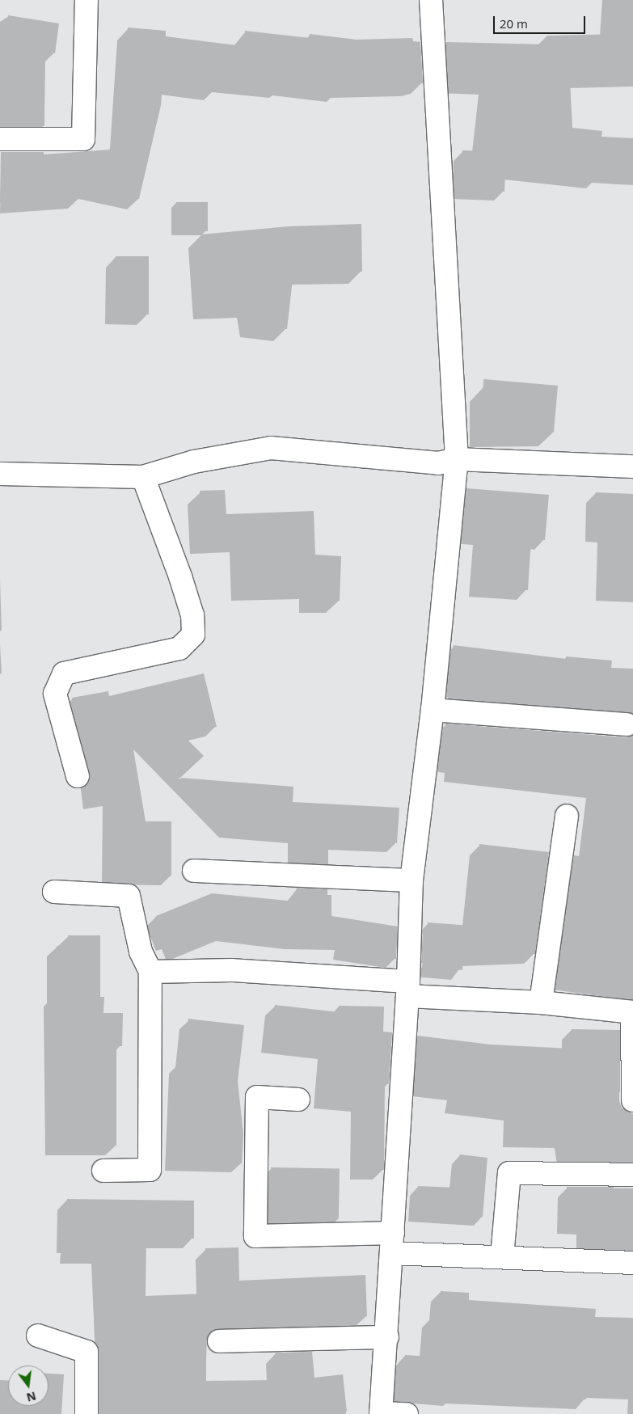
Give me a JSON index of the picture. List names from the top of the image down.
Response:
{
  "scale_bar": "20 m",
  "north": "bottom"
}
